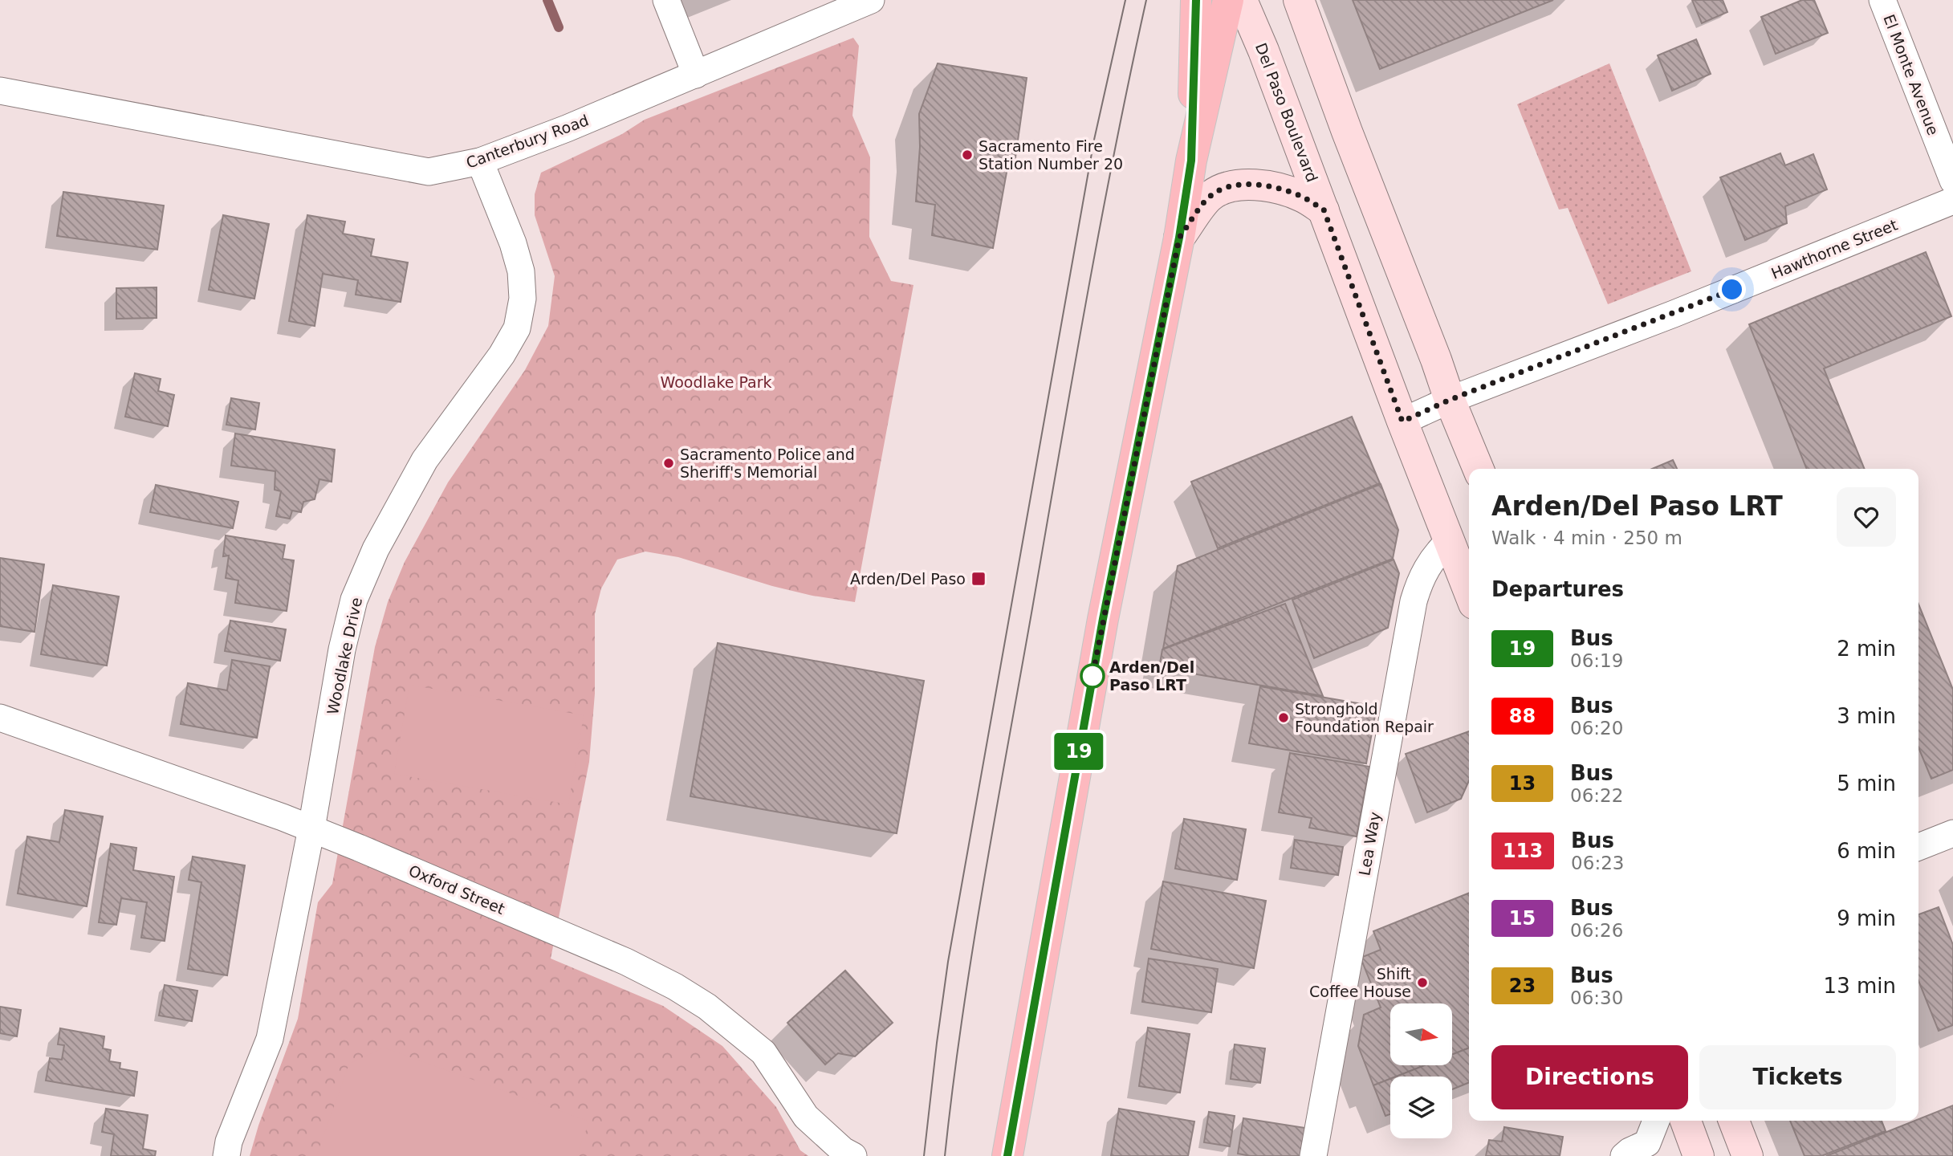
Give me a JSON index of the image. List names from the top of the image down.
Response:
{
  "streets": {
    "main road": ["Del Paso Boulevard"],
    "street": [
      "El Monte Avenue",
      "Canterbury Road",
      "Hawthorne Street",
      "Woodlake Drive",
      "Lea Way",
      "Oxford Street"
    ]
  },
  "crossings": [
    ["Del Paso Boulevard", "Hawthorne Street"],
    ["Del Paso Boulevard", "Lea Way"],
    ["Canterbury Road", "Woodlake Drive"],
    ["Woodlake Drive", "Oxford Street"]
  ],
  "parks": ["Woodlake Park"],
  "places": {
    "other": [
      "Sacramento Fire Station Number 20",
      "Sacramento Police and Sheriff's Memorial",
      "Arden/Del Paso LRT",
      "Stronghold Foundation Repair",
      "Shift Coffee House"
    ],
    "transit": ["Arden/Del Paso"]
  },
  "lines": ["bus line 19"],
  "north": "right",
  "page": {
    "on_map": "19",
    "heading": [
      ["Arden/Del Paso LRT", "Walk · 4 min · 250 m"],
      "Departures"
    ],
    "list": [
      {
        "mark": "19",
        "name": "Bus",
        "note": "06:19",
        "value": "2 min"
      },
      {
        "mark": "88",
        "name": "Bus",
        "note": "06:20",
        "value": "3 min"
      },
      {
        "mark": "13",
        "name": "Bus",
        "note": "06:22",
        "value": "5 min"
      },
      {
        "mark": "113",
        "name": "Bus",
        "note": "06:23",
        "value": "6 min"
      },
      {
        "mark": "15",
        "name": "Bus",
        "note": "06:26",
        "value": "9 min"
      },
      {
        "mark": "23",
        "name": "Bus",
        "note": "06:30",
        "value": "13 min"
      }
    ],
    "buttons": ["Directions", "Tickets"]
  }
}
